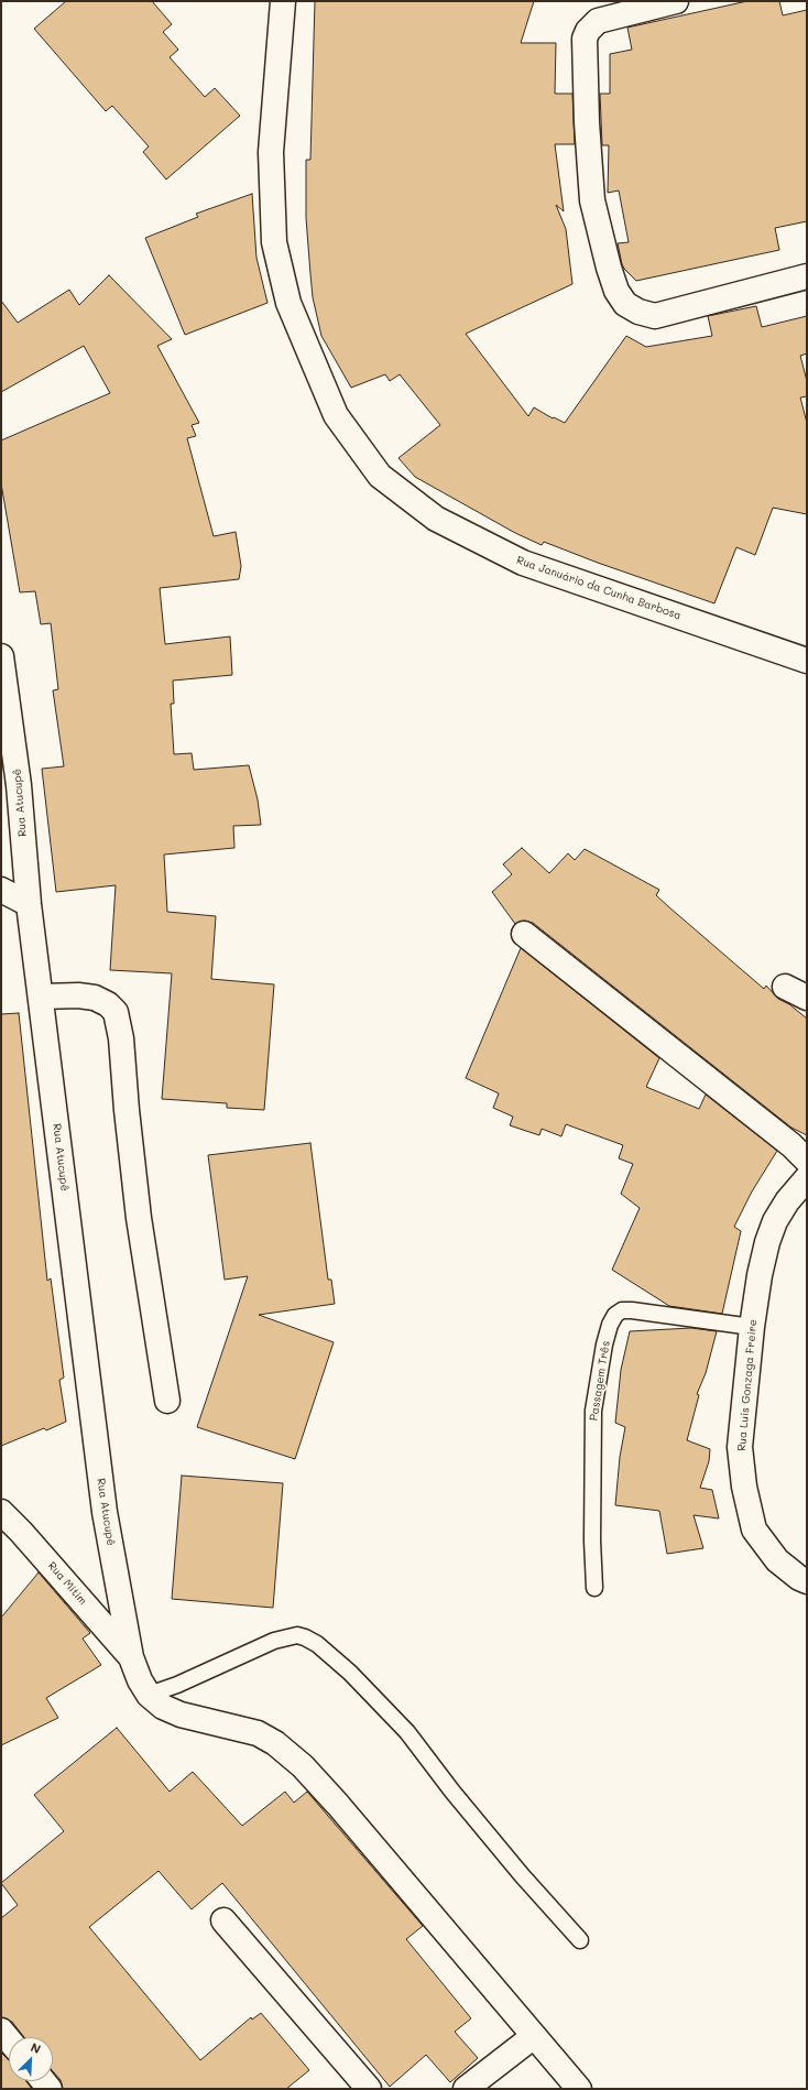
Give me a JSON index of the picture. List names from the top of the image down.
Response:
{
  "streets": {
    "street": [
      "Rua Januário da Cunha Barbosa",
      "Rua Atucupê",
      "Rua Luis Gonzaga Freire",
      "Rua Mitim"
    ],
    "lane": ["Passagem Três"]
  },
  "crossings": [
    ["Rua Atucupê", "Rua Mitim"],
    ["Passagem Três", "Rua Luis Gonzaga Freire"]
  ],
  "north": "top right"
}
